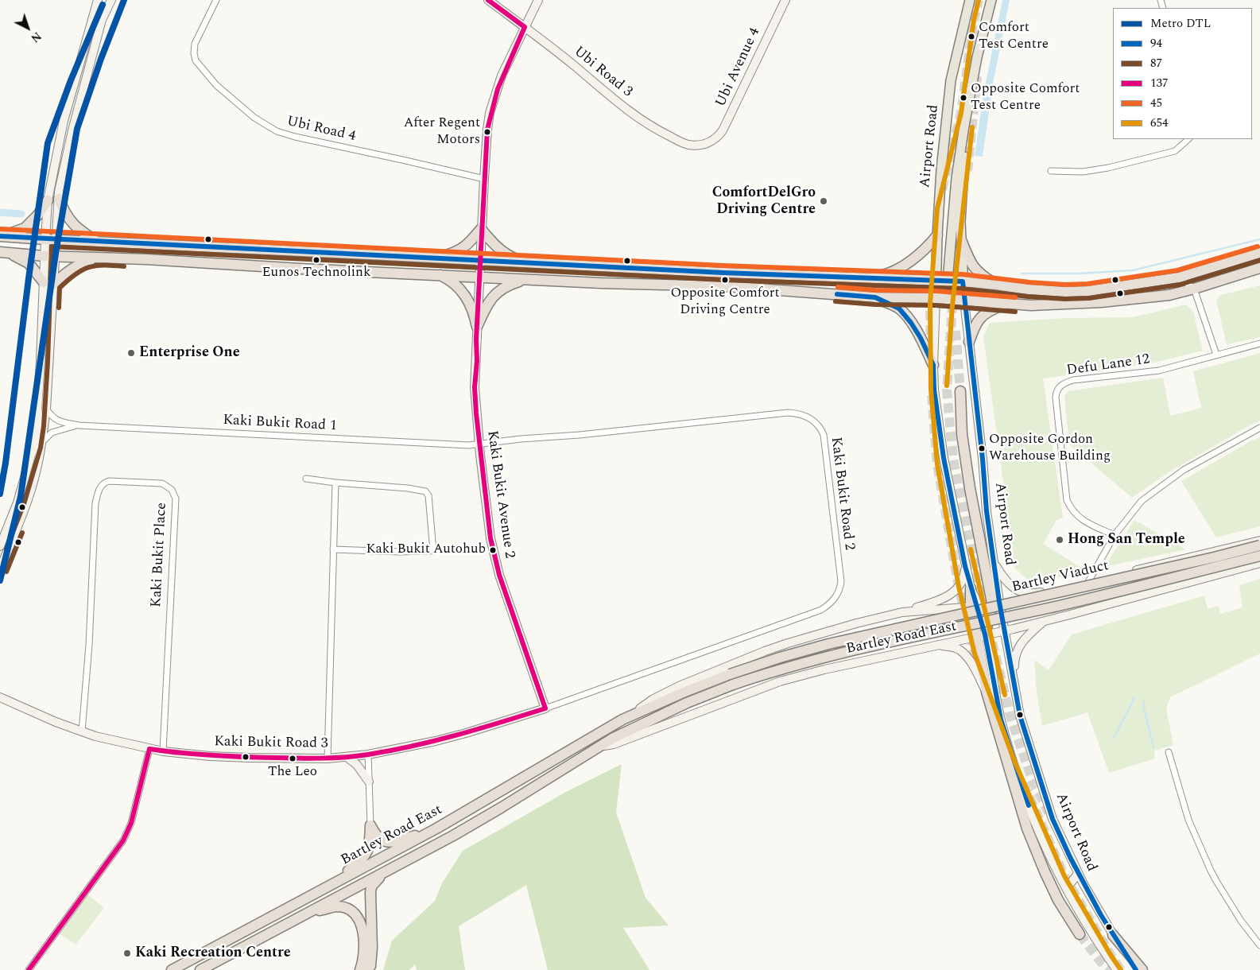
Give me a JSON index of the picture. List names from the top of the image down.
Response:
{
  "streets": {
    "highway": ["Bartley Viaduct", "Bartley Road East"],
    "main road": [
      "Ubi Avenue 4",
      "Ubi Road 3",
      "Airport Road",
      "Kaki Bukit Avenue 2",
      "Kaki Bukit Road 3"
    ],
    "street": [
      "Ubi Road 4",
      "Defu Lane 12",
      "Kaki Bukit Road 1",
      "Kaki Bukit Road 2",
      "Kaki Bukit Place"
    ]
  },
  "crossings": [
    ["Ubi Avenue 4", "Ubi Road 3"],
    ["Ubi Road 3", "Kaki Bukit Avenue 2"],
    ["Ubi Road 4", "Kaki Bukit Avenue 2"],
    ["Airport Road", "Bartley Road East"],
    ["Kaki Bukit Road 1", "Kaki Bukit Road 2"],
    ["Kaki Bukit Road 1", "Kaki Bukit Avenue 2"],
    ["Kaki Bukit Road 2", "Kaki Bukit Avenue 2"],
    ["Kaki Bukit Road 2", "Kaki Bukit Road 3"],
    ["Kaki Bukit Avenue 2", "Kaki Bukit Road 3"],
    ["Kaki Bukit Place", "Kaki Bukit Road 3"],
    ["Bartley Viaduct", "Bartley Road East"]
  ],
  "places": [
    "Comfort Test Centre",
    "Opposite Comfort Test Centre",
    "After Regent Motors",
    "ComfortDelGro Driving Centre",
    "Eunos Technolink",
    "Opposite Comfort Driving Centre",
    "Enterprise One",
    "Opposite Gordon Warehouse Building",
    "Hong San Temple",
    "Kaki Bukit Autohub",
    "The Leo",
    "Kaki Recreation Centre"
  ],
  "lines": [
    "metro line DTL",
    "transit line 137",
    "transit line 654",
    "transit line 45",
    "transit line 94",
    "transit line 87"
  ],
  "legend": [
    "Metro DTL",
    "94",
    "87",
    "137",
    "45",
    "654"
  ],
  "north": "bottom right"
}
